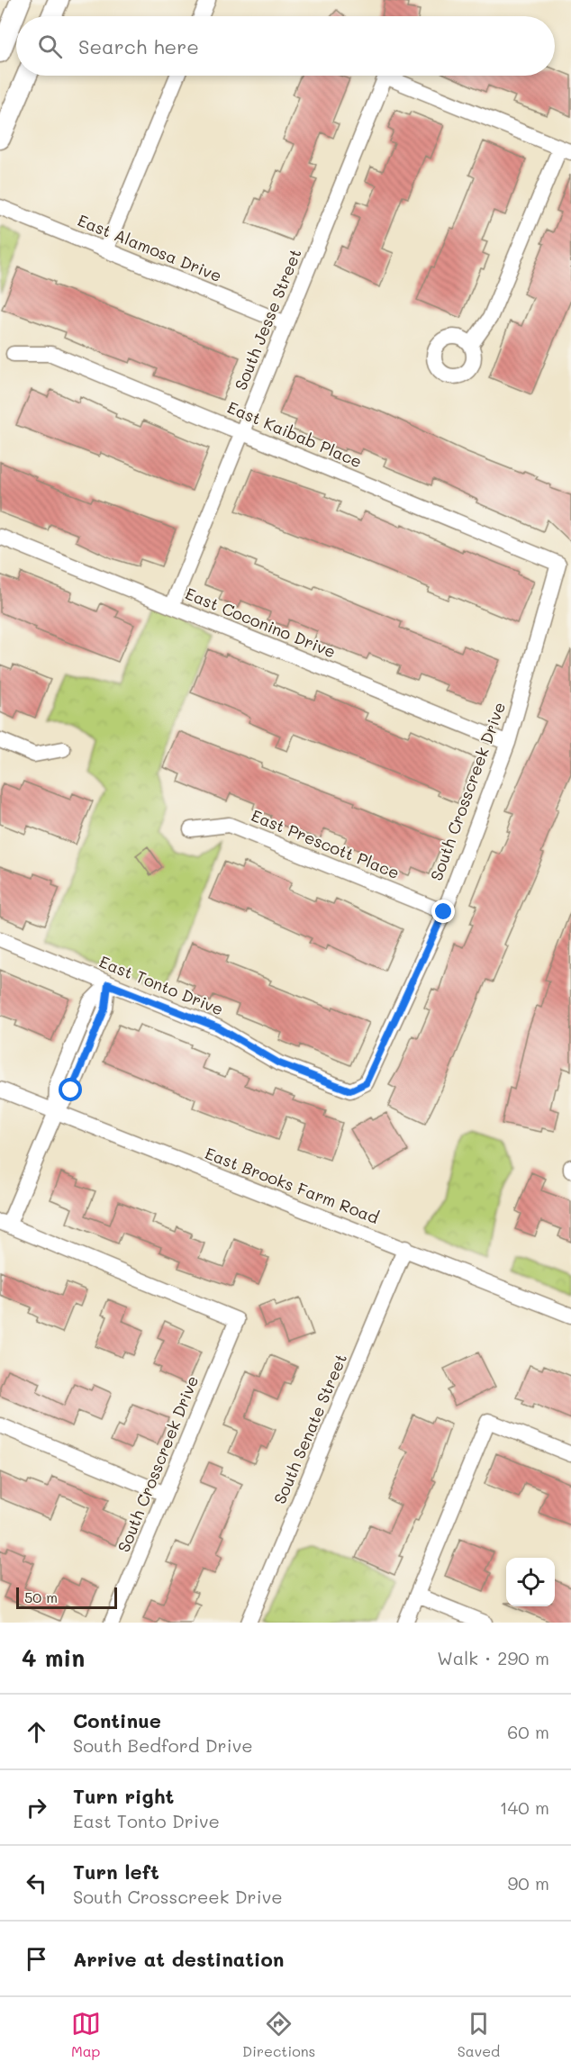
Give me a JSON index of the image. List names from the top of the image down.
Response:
{
  "streets": {
    "street": [
      "East Alamosa Drive",
      "South Jesse Street",
      "East Kaibab Place",
      "East Coconino Drive",
      "South Crosscreek Drive",
      "East Prescott Place",
      "East Tonto Drive",
      "East Brooks Farm Road",
      "South Senate Street"
    ]
  },
  "crossings": [
    ["East Alamosa Drive", "South Jesse Street"],
    ["South Jesse Street", "East Kaibab Place"],
    ["South Jesse Street", "East Coconino Drive"],
    ["East Kaibab Place", "South Crosscreek Drive"],
    ["East Coconino Drive", "South Crosscreek Drive"],
    ["South Crosscreek Drive", "East Prescott Place"],
    ["South Crosscreek Drive", "East Tonto Drive"],
    ["East Brooks Farm Road", "South Senate Street"]
  ],
  "scale_bar": "50 m",
  "page": {
    "search": "Search here",
    "scale": "50 m",
    "heading": ["4 min", "Walk · 290 m"],
    "list": [
      ["Continue", "South Bedford Drive", "60 m"],
      ["Turn right", "East Tonto Drive", "140 m"],
      ["Turn left", "South Crosscreek Drive", "90 m"],
      "Arrive at destination"
    ],
    "nav": ["Map", "Directions", "Saved"]
  }
}
